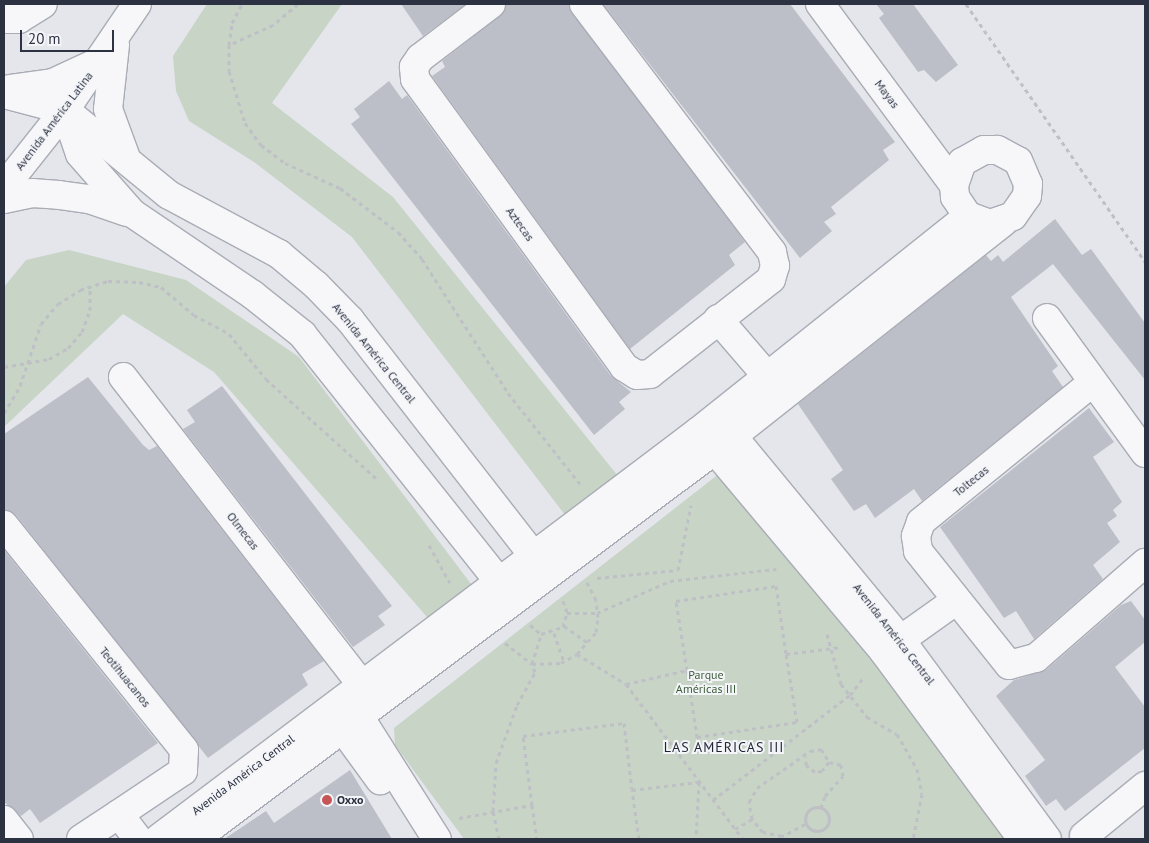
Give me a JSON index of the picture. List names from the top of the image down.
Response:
{
  "streets": {
    "street": [
      "Mayas",
      "Avenida América Latina",
      "Aztecas",
      "Avenida América Central",
      "Toltecas",
      "Olmecas",
      "Teotihuacanos"
    ]
  },
  "crossings": [
    ["Mayas", "Avenida América Central"],
    ["Avenida América Latina", "Avenida América Central"],
    ["Avenida América Central", "Olmecas"]
  ],
  "districts": ["LAS AMÉRICAS III"],
  "parks": ["Parque Américas III"],
  "places": ["Oxxo"],
  "scale_bar": "20 m"
}
